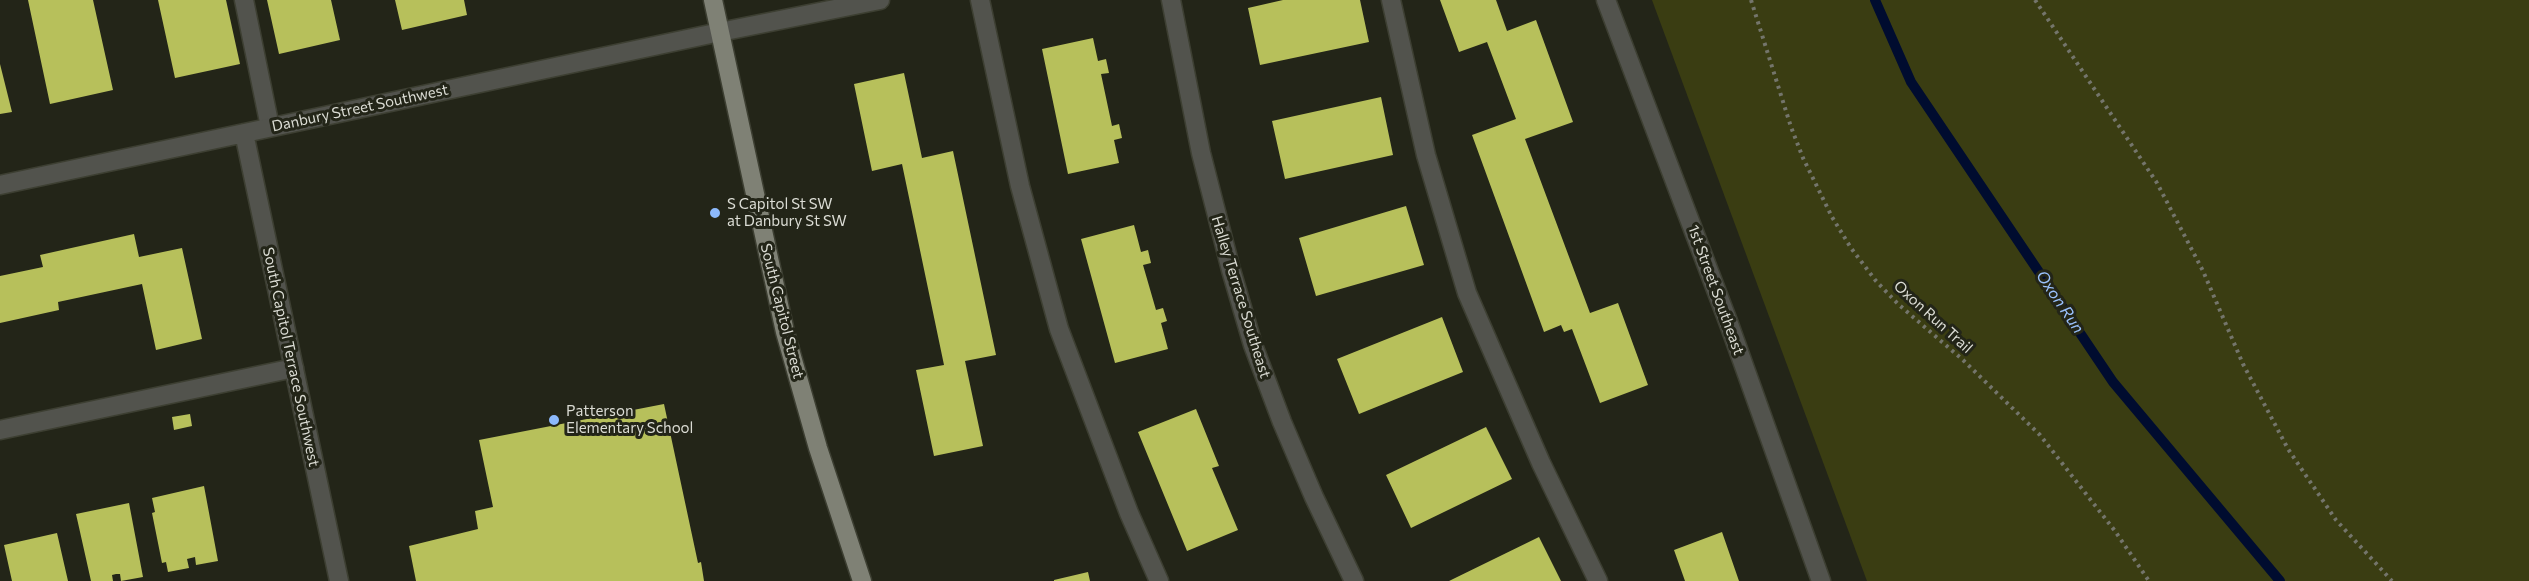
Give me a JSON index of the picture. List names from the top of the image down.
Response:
{
  "streets": {
    "main road": ["South Capitol Street"],
    "street": [
      "Danbury Street Southwest",
      "1st Street Southeast",
      "Halley Terrace Southeast",
      "South Capitol Terrace Southwest"
    ],
    "path": ["Oxon Run Trail"]
  },
  "crossings": [
    ["Danbury Street Southwest", "South Capitol Street"],
    ["Danbury Street Southwest", "South Capitol Terrace Southwest"]
  ],
  "water": ["Oxon Run"],
  "places": ["S Capitol St SW at Danbury St SW", "Patterson Elementary School"]
}
